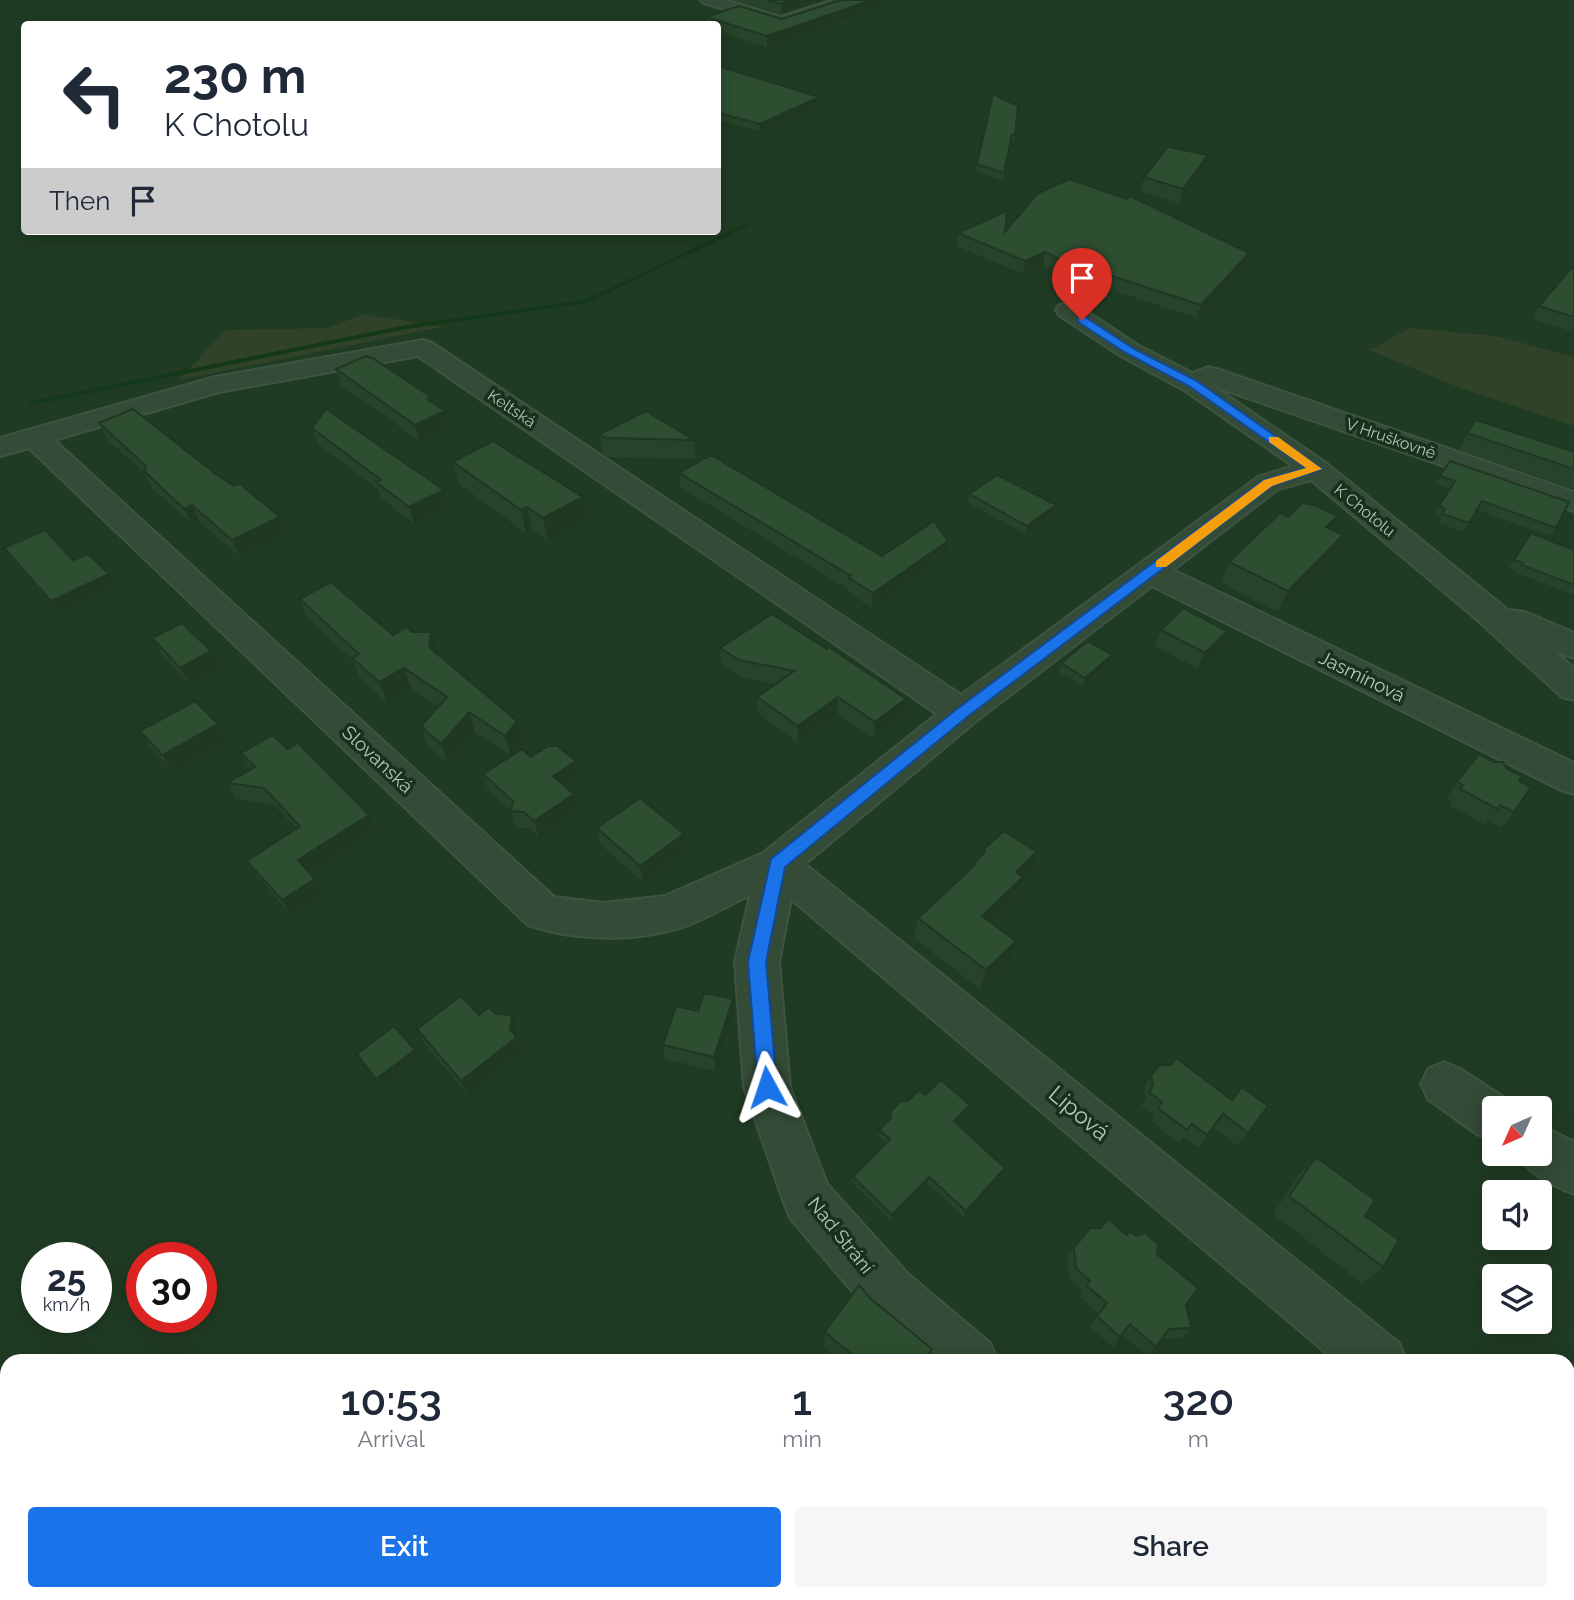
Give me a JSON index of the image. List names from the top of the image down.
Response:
{
  "streets": {
    "street": [
      "Keltská",
      "V Hruškovně",
      "K Chotolu",
      "Jasmínová",
      "Slovanská",
      "Lipová",
      "Nad Strání"
    ]
  },
  "crossings": [
    ["Keltská", "Slovanská"],
    ["V Hruškovně", "K Chotolu"],
    ["Slovanská", "Lipová"],
    ["Slovanská", "Nad Strání"],
    ["Lipová", "Nad Strání"]
  ],
  "north": "bottom left",
  "page": {
    "turn": ["230 m", "K Chotolu"],
    "then": "Then",
    "speed": "25 km/h",
    "limit": "30",
    "eta": [
      "10:53",
      "Arrival",
      "1",
      "min",
      "320",
      "m"
    ],
    "buttons": ["Exit", "Share"]
  }
}
